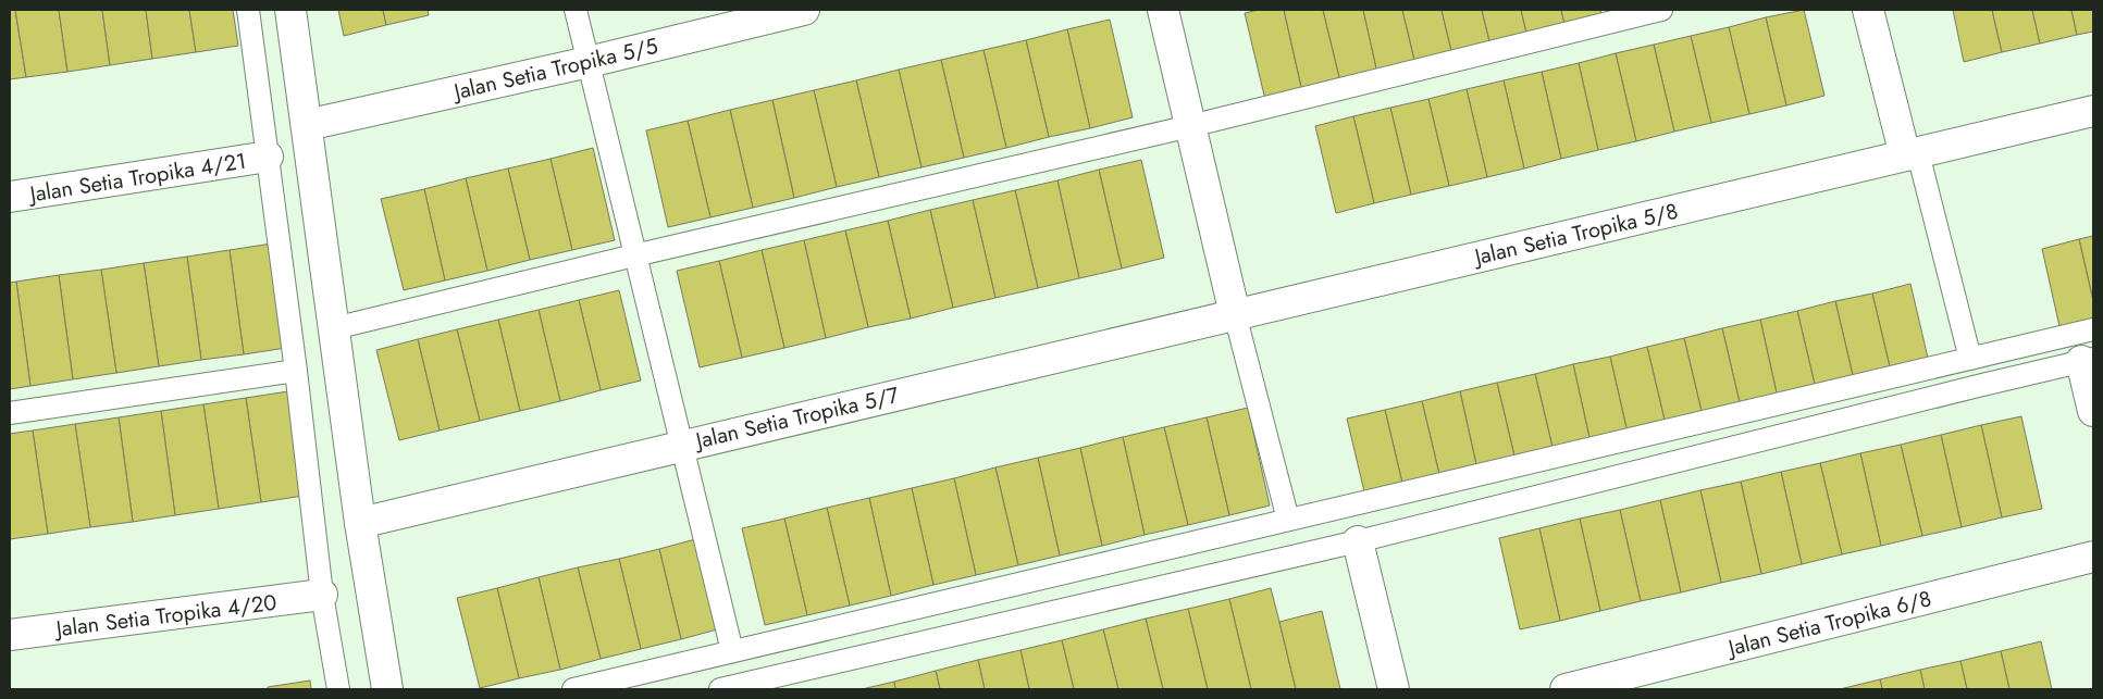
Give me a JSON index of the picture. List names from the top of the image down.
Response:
{
  "streets": {
    "street": [
      "Jalan Setia Tropika 5/5",
      "Jalan Setia Tropika 4/21",
      "Jalan Setia Tropika 5/8",
      "Jalan Setia Tropika 5/7",
      "Jalan Setia Tropika 4/20",
      "Jalan Setia Tropika 6/8"
    ]
  },
  "crossings": [
    ["Jalan Setia Tropika 5/8", "Jalan Setia Tropika 5/7"]
  ]
}
